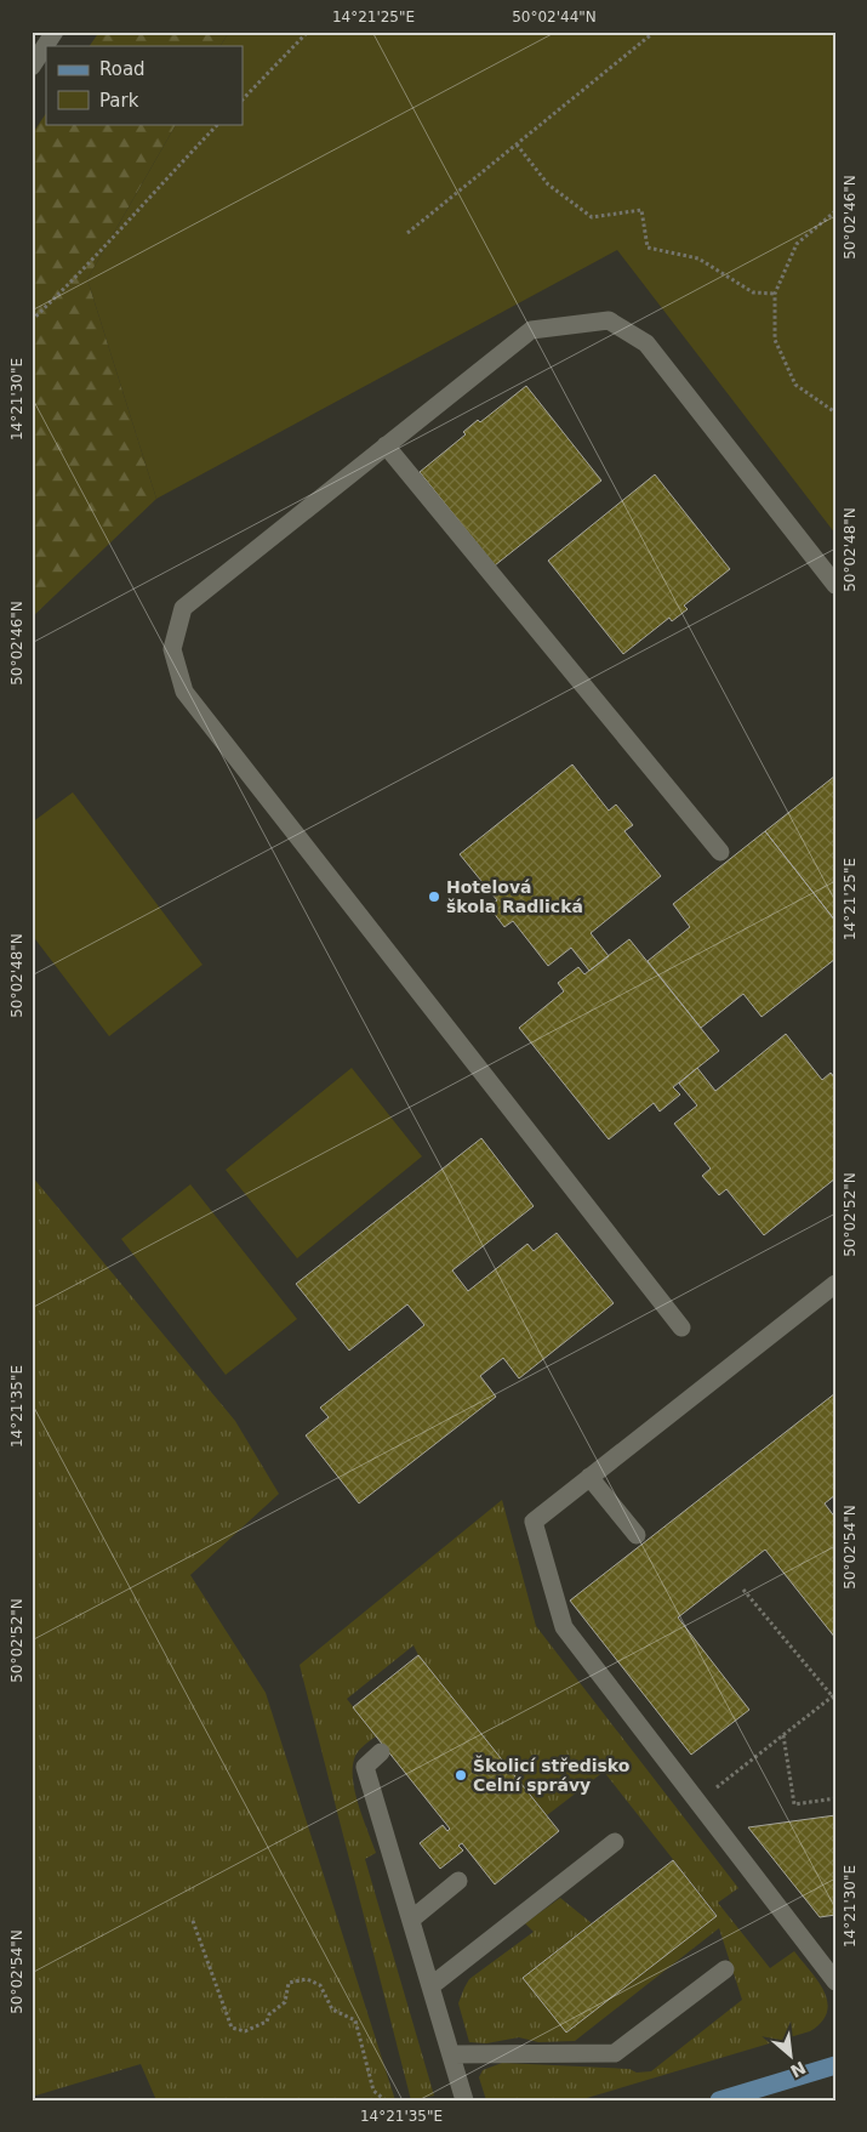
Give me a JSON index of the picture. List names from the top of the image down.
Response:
{
  "places": ["Hotelová škola Radlická", "Školicí středisko Celní správy"],
  "legend": ["Road", "Park"],
  "north": "bottom right",
  "coordinates": [
    "14°21'25\"E",
    "50°02'44\"N",
    "50°02'46\"N",
    "14°21'30\"E",
    "50°02'48\"N",
    "50°02'52\"N",
    "14°21'35\"E",
    "50°02'54\"N"
  ]
}
